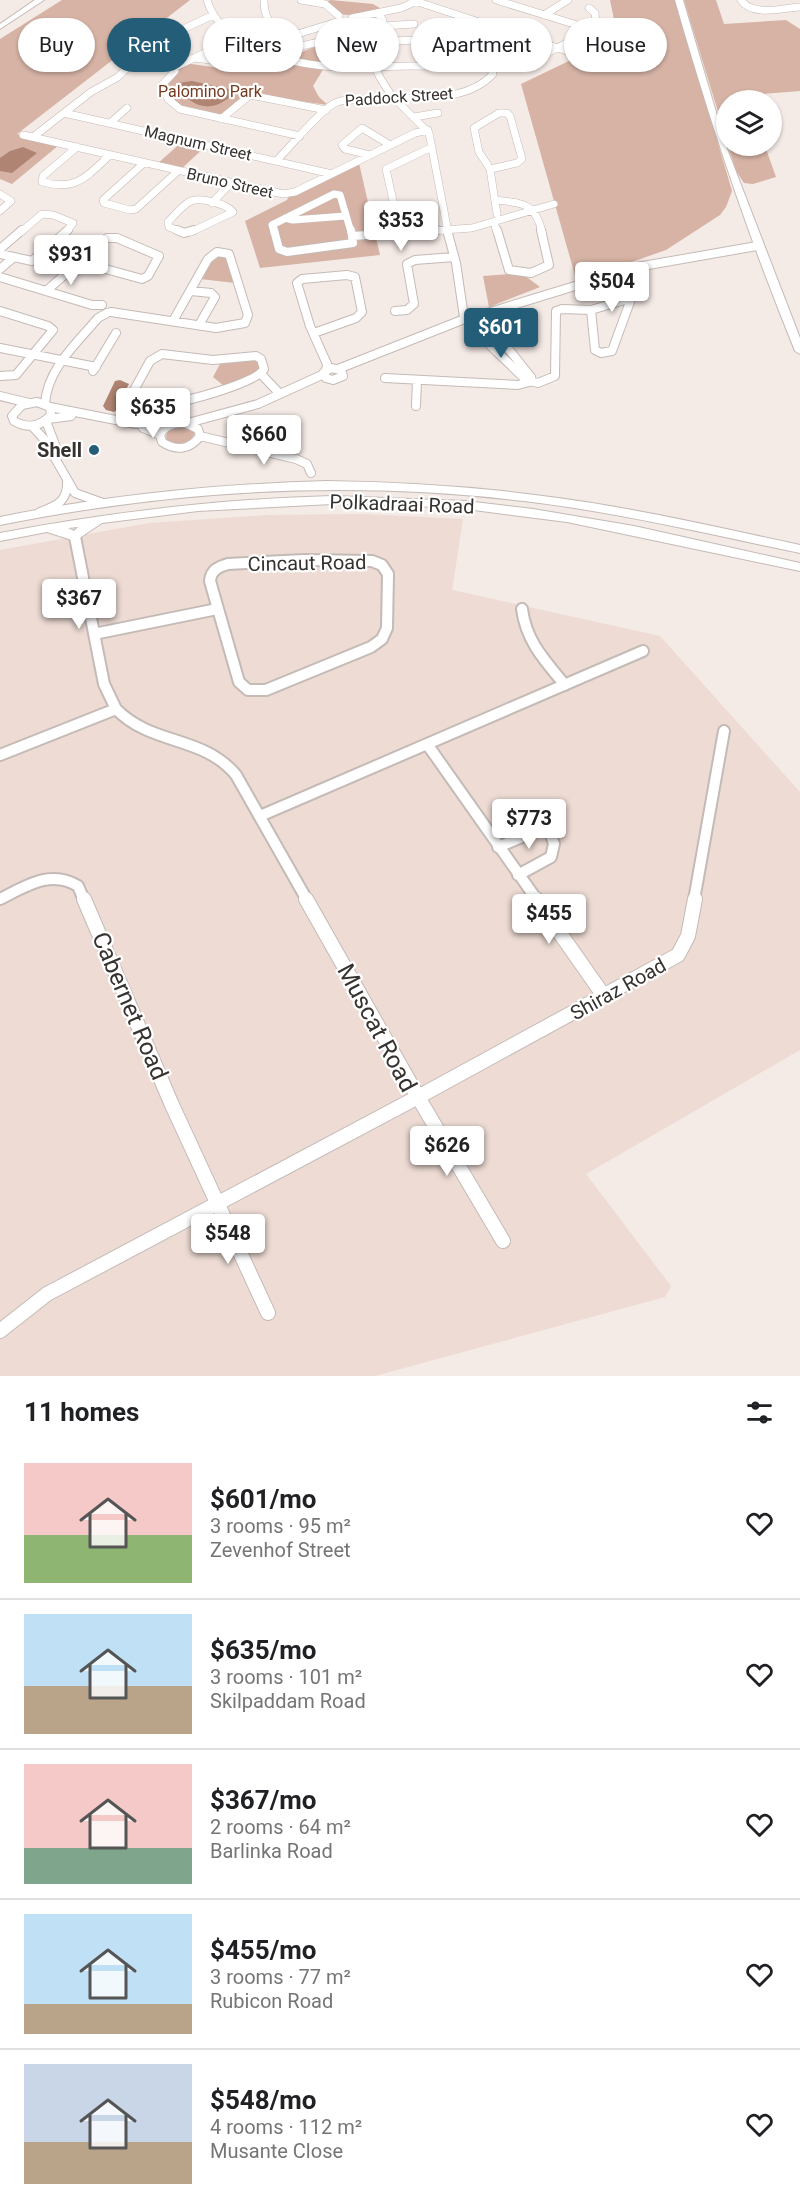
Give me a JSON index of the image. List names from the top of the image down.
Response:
{
  "streets": {
    "main road": ["Polkadraai Road"],
    "street": [
      "Paddock Street",
      "Magnum Street",
      "Bruno Street",
      "Cincaut Road",
      "Shiraz Road",
      "Cabernet Road",
      "Muscat Road"
    ]
  },
  "crossings": [
    ["Paddock Street", "Magnum Street"],
    ["Magnum Street", "Bruno Street"],
    ["Shiraz Road", "Muscat Road"],
    ["Cabernet Road", "Muscat Road"]
  ],
  "parks": ["Palomino Park"],
  "places": ["Shell"],
  "page": {
    "chip": [
      "Buy",
      "Rent",
      "Filters",
      "New",
      "Apartment",
      "House"
    ],
    "price": [
      "$353",
      "$931",
      "$504",
      "$601",
      "$635",
      "$660",
      "$367",
      "$773",
      "$455",
      "$626",
      "$548"
    ],
    "heading": "11 homes",
    "list": [
      {
        "name": "$601/mo",
        "note": "3 rooms · 95 m² · Zevenhof Street"
      },
      {
        "name": "$635/mo",
        "note": "3 rooms · 101 m² · Skilpaddam Road"
      },
      {
        "name": "$367/mo",
        "note": "2 rooms · 64 m² · Barlinka Road"
      },
      {
        "name": "$455/mo",
        "note": "3 rooms · 77 m² · Rubicon Road"
      },
      {
        "name": "$548/mo",
        "note": "4 rooms · 112 m² · Musante Close"
      }
    ]
  }
}
